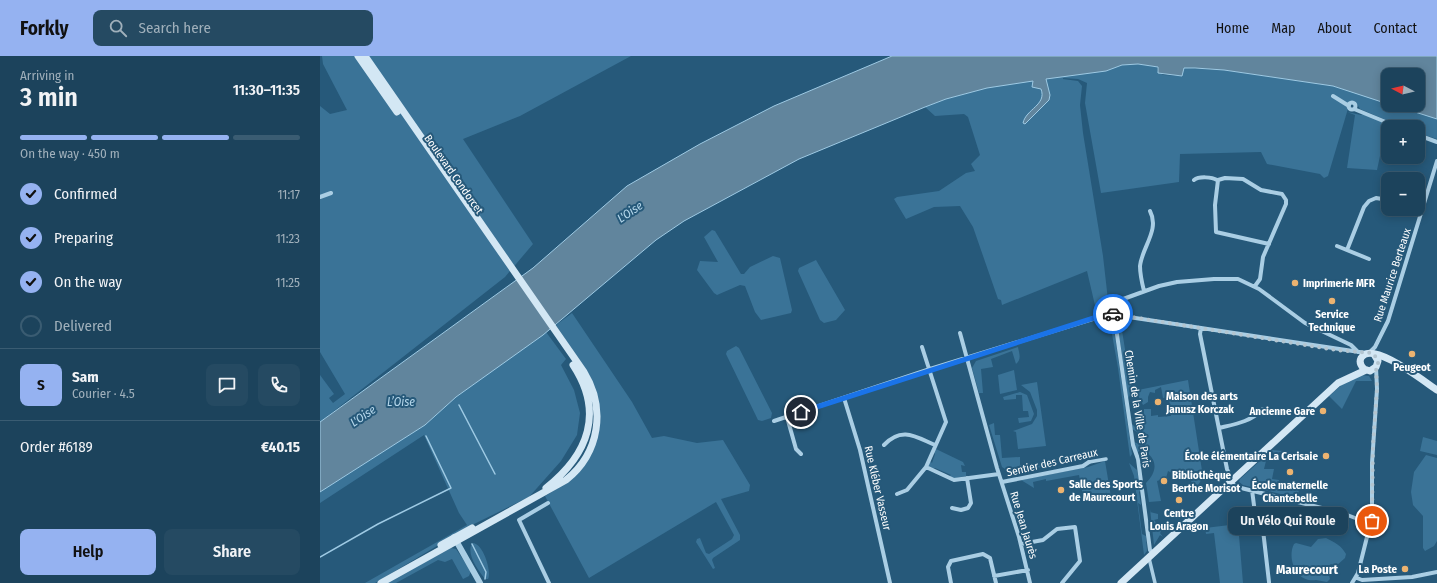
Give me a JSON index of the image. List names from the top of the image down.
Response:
{
  "streets": {
    "main road": ["Boulevard Condorcet"],
    "street": [
      "Rue Maurice Berteaux",
      "Chemin de la Ville de Paris",
      "Sentier des Carreaux",
      "Rue Kléber Vasseur",
      "Rue Jean Jaurès"
    ]
  },
  "crossings": [
    ["Sentier des Carreaux", "Rue Jean Jaurès"]
  ],
  "districts": ["Maurecourt"],
  "water": ["L'Oise", "L’Oise"],
  "places": [
    "Imprimerie MFR",
    "Service Technique",
    "Peugeot",
    "Maison des arts Janusz Korczak",
    "Ancienne Gare",
    "École élémentaire La Cerisaie",
    "École maternelle Chantebelle",
    "Bibliothèque Berthe Morisot",
    "Salle des Sports de Maurecourt",
    "Centre Louis Aragon",
    "Un Vélo Qui Roule",
    "La Poste"
  ],
  "north": "left",
  "page": {
    "header": "Forkly",
    "search": "Search here",
    "nav": [
      "Home",
      "Map",
      "About",
      "Contact"
    ],
    "heading": ["3 min", "Arriving in", "11:30–11:35"],
    "panel": [
      "Sam",
      "Courier · 4.5",
      "Order #6189",
      "€40.15"
    ],
    "map_buttons": ["+", "−"],
    "bar": "On the way · 450 m",
    "list": [
      ["Confirmed", "11:17"],
      ["Preparing", "11:23"],
      ["On the way", "11:25"],
      "Delivered"
    ],
    "round": "S",
    "bubble": "Un Vélo Qui Roule",
    "buttons": ["Help", "Share"]
  }
}
